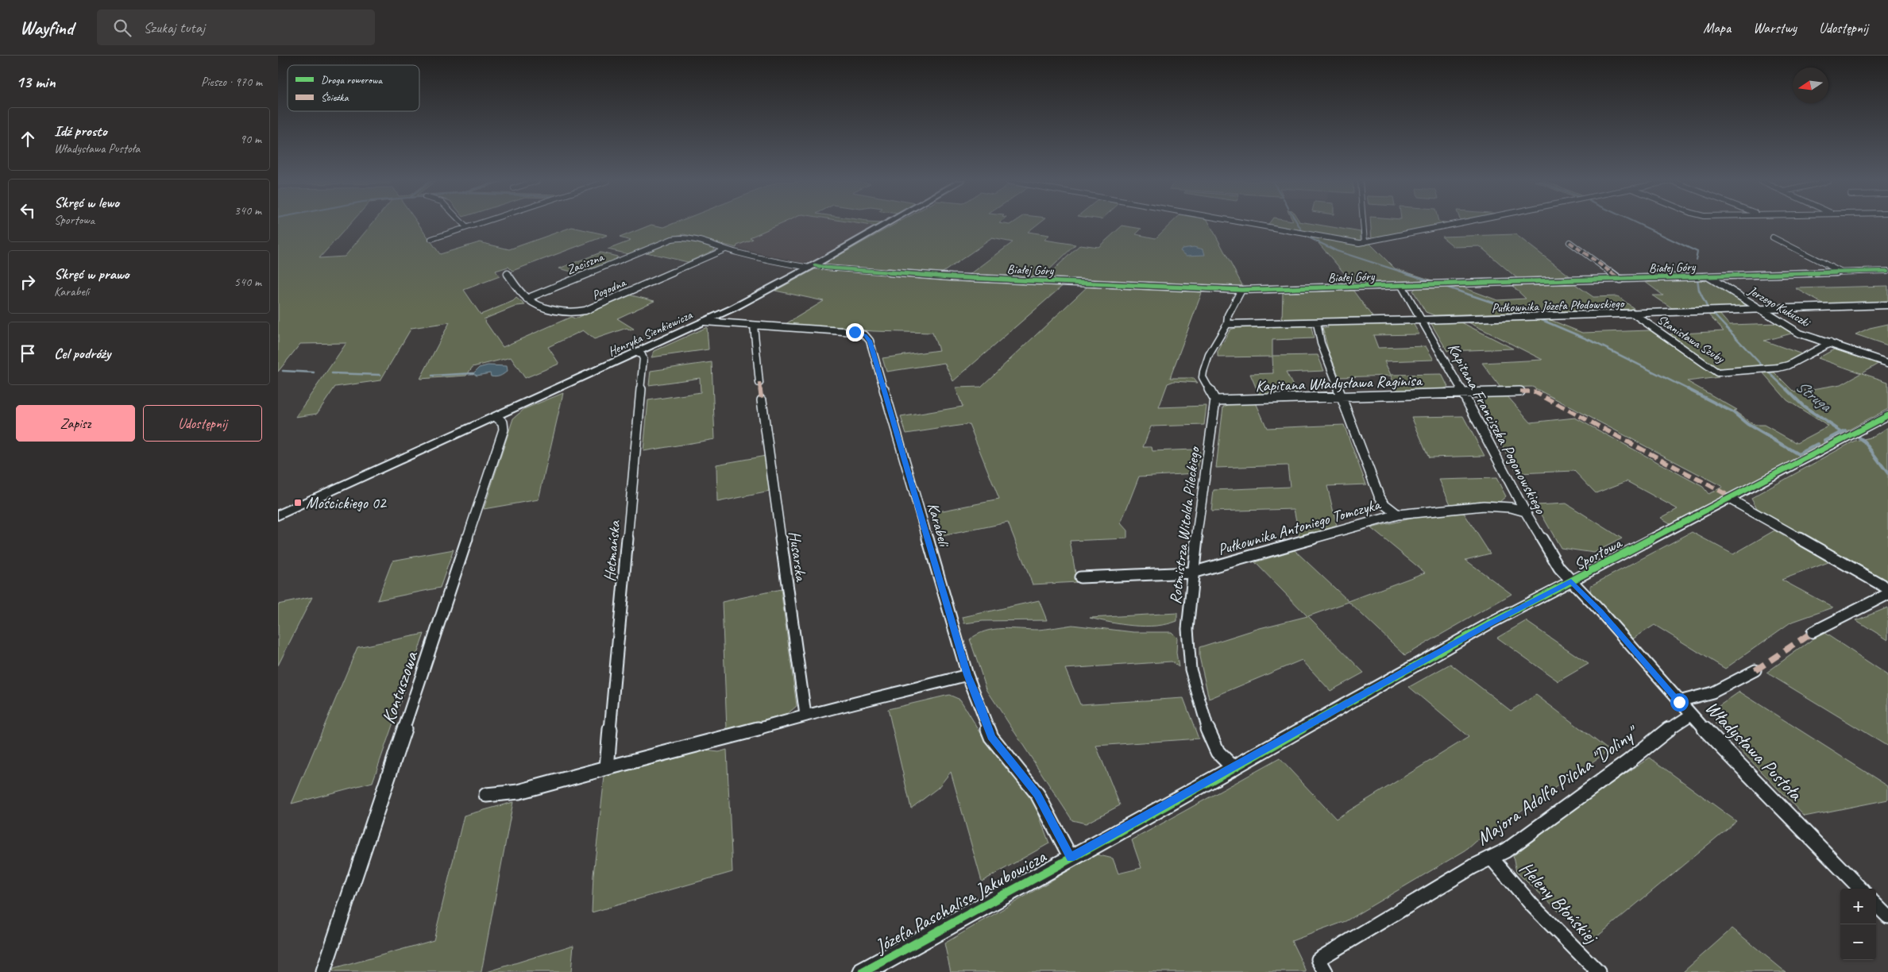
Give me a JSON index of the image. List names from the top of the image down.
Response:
{
  "streets": {
    "street": [
      "Zaciszna",
      "Białej Góry",
      "Pogodna",
      "Pułkownika Józefa Płodowskiego",
      "Jerzego Kukuczki",
      "Henryka Sienkiewicza",
      "Stanisława Szuby",
      "Kapitana Władysława Raginisa",
      "Kapitana Franciszka Pogonowskiego",
      "Karabeli",
      "Rotmistrza Witolda Pileckiego",
      "Pułkownika Antoniego Tomczyka",
      "Hetmańska",
      "Sportowa",
      "Husarska",
      "Kontuszowa",
      "Władysława Pustoła",
      "Majora Adolfa Pilcha \"Doliny\"",
      "Józefa Paschalisa Jakubowicza",
      "Heleny Błońskiej"
    ]
  },
  "crossings": [
    ["Zaciszna", "Białej Góry"],
    ["Zaciszna", "Pogodna"],
    ["Białej Góry", "Pogodna"],
    ["Białej Góry", "Jerzego Kukuczki"],
    ["Białej Góry", "Henryka Sienkiewicza"],
    ["Białej Góry", "Kapitana Franciszka Pogonowskiego"],
    ["Pułkownika Józefa Płodowskiego", "Jerzego Kukuczki"],
    ["Pułkownika Józefa Płodowskiego", "Stanisława Szuby"],
    ["Pułkownika Józefa Płodowskiego", "Kapitana Franciszka Pogonowskiego"],
    ["Jerzego Kukuczki", "Stanisława Szuby"],
    ["Henryka Sienkiewicza", "Karabeli"],
    ["Henryka Sienkiewicza", "Hetmańska"],
    ["Henryka Sienkiewicza", "Kontuszowa"],
    ["Kapitana Władysława Raginisa", "Kapitana Franciszka Pogonowskiego"],
    ["Kapitana Władysława Raginisa", "Rotmistrza Witolda Pileckiego"],
    ["Kapitana Franciszka Pogonowskiego", "Pułkownika Antoniego Tomczyka"],
    ["Kapitana Franciszka Pogonowskiego", "Sportowa"],
    ["Kapitana Franciszka Pogonowskiego", "Władysława Pustoła"],
    ["Karabeli", "Sportowa"],
    ["Karabeli", "Józefa Paschalisa Jakubowicza"],
    ["Rotmistrza Witolda Pileckiego", "Pułkownika Antoniego Tomczyka"],
    ["Rotmistrza Witolda Pileckiego", "Sportowa"],
    ["Sportowa", "Władysława Pustoła"],
    ["Sportowa", "Józefa Paschalisa Jakubowicza"],
    ["Władysława Pustoła", "Majora Adolfa Pilcha \"Doliny\""],
    ["Majora Adolfa Pilcha \"Doliny\"", "Heleny Błońskiej"]
  ],
  "water": ["Struga"],
  "places": {
    "transit": ["Mościckiego 02"]
  },
  "legend": ["Droga rowerowa", "Ścieżka"],
  "north": "left",
  "page": {
    "header": "Wayfind",
    "search": "Szukaj tutaj",
    "nav": ["Mapa", "Warstwy", "Udostępnij"],
    "heading": ["13 min", "Pieszo · 970 m"],
    "list": [
      ["Idź prosto", "Władysława Pustoła", "90 m"],
      ["Skręć w lewo", "Sportowa", "340 m"],
      ["Skręć w prawo", "Karabeli", "540 m"],
      "Cel podróży"
    ],
    "buttons": ["Zapisz", "Udostępnij"],
    "map_buttons": ["+", "−"]
  }
}
